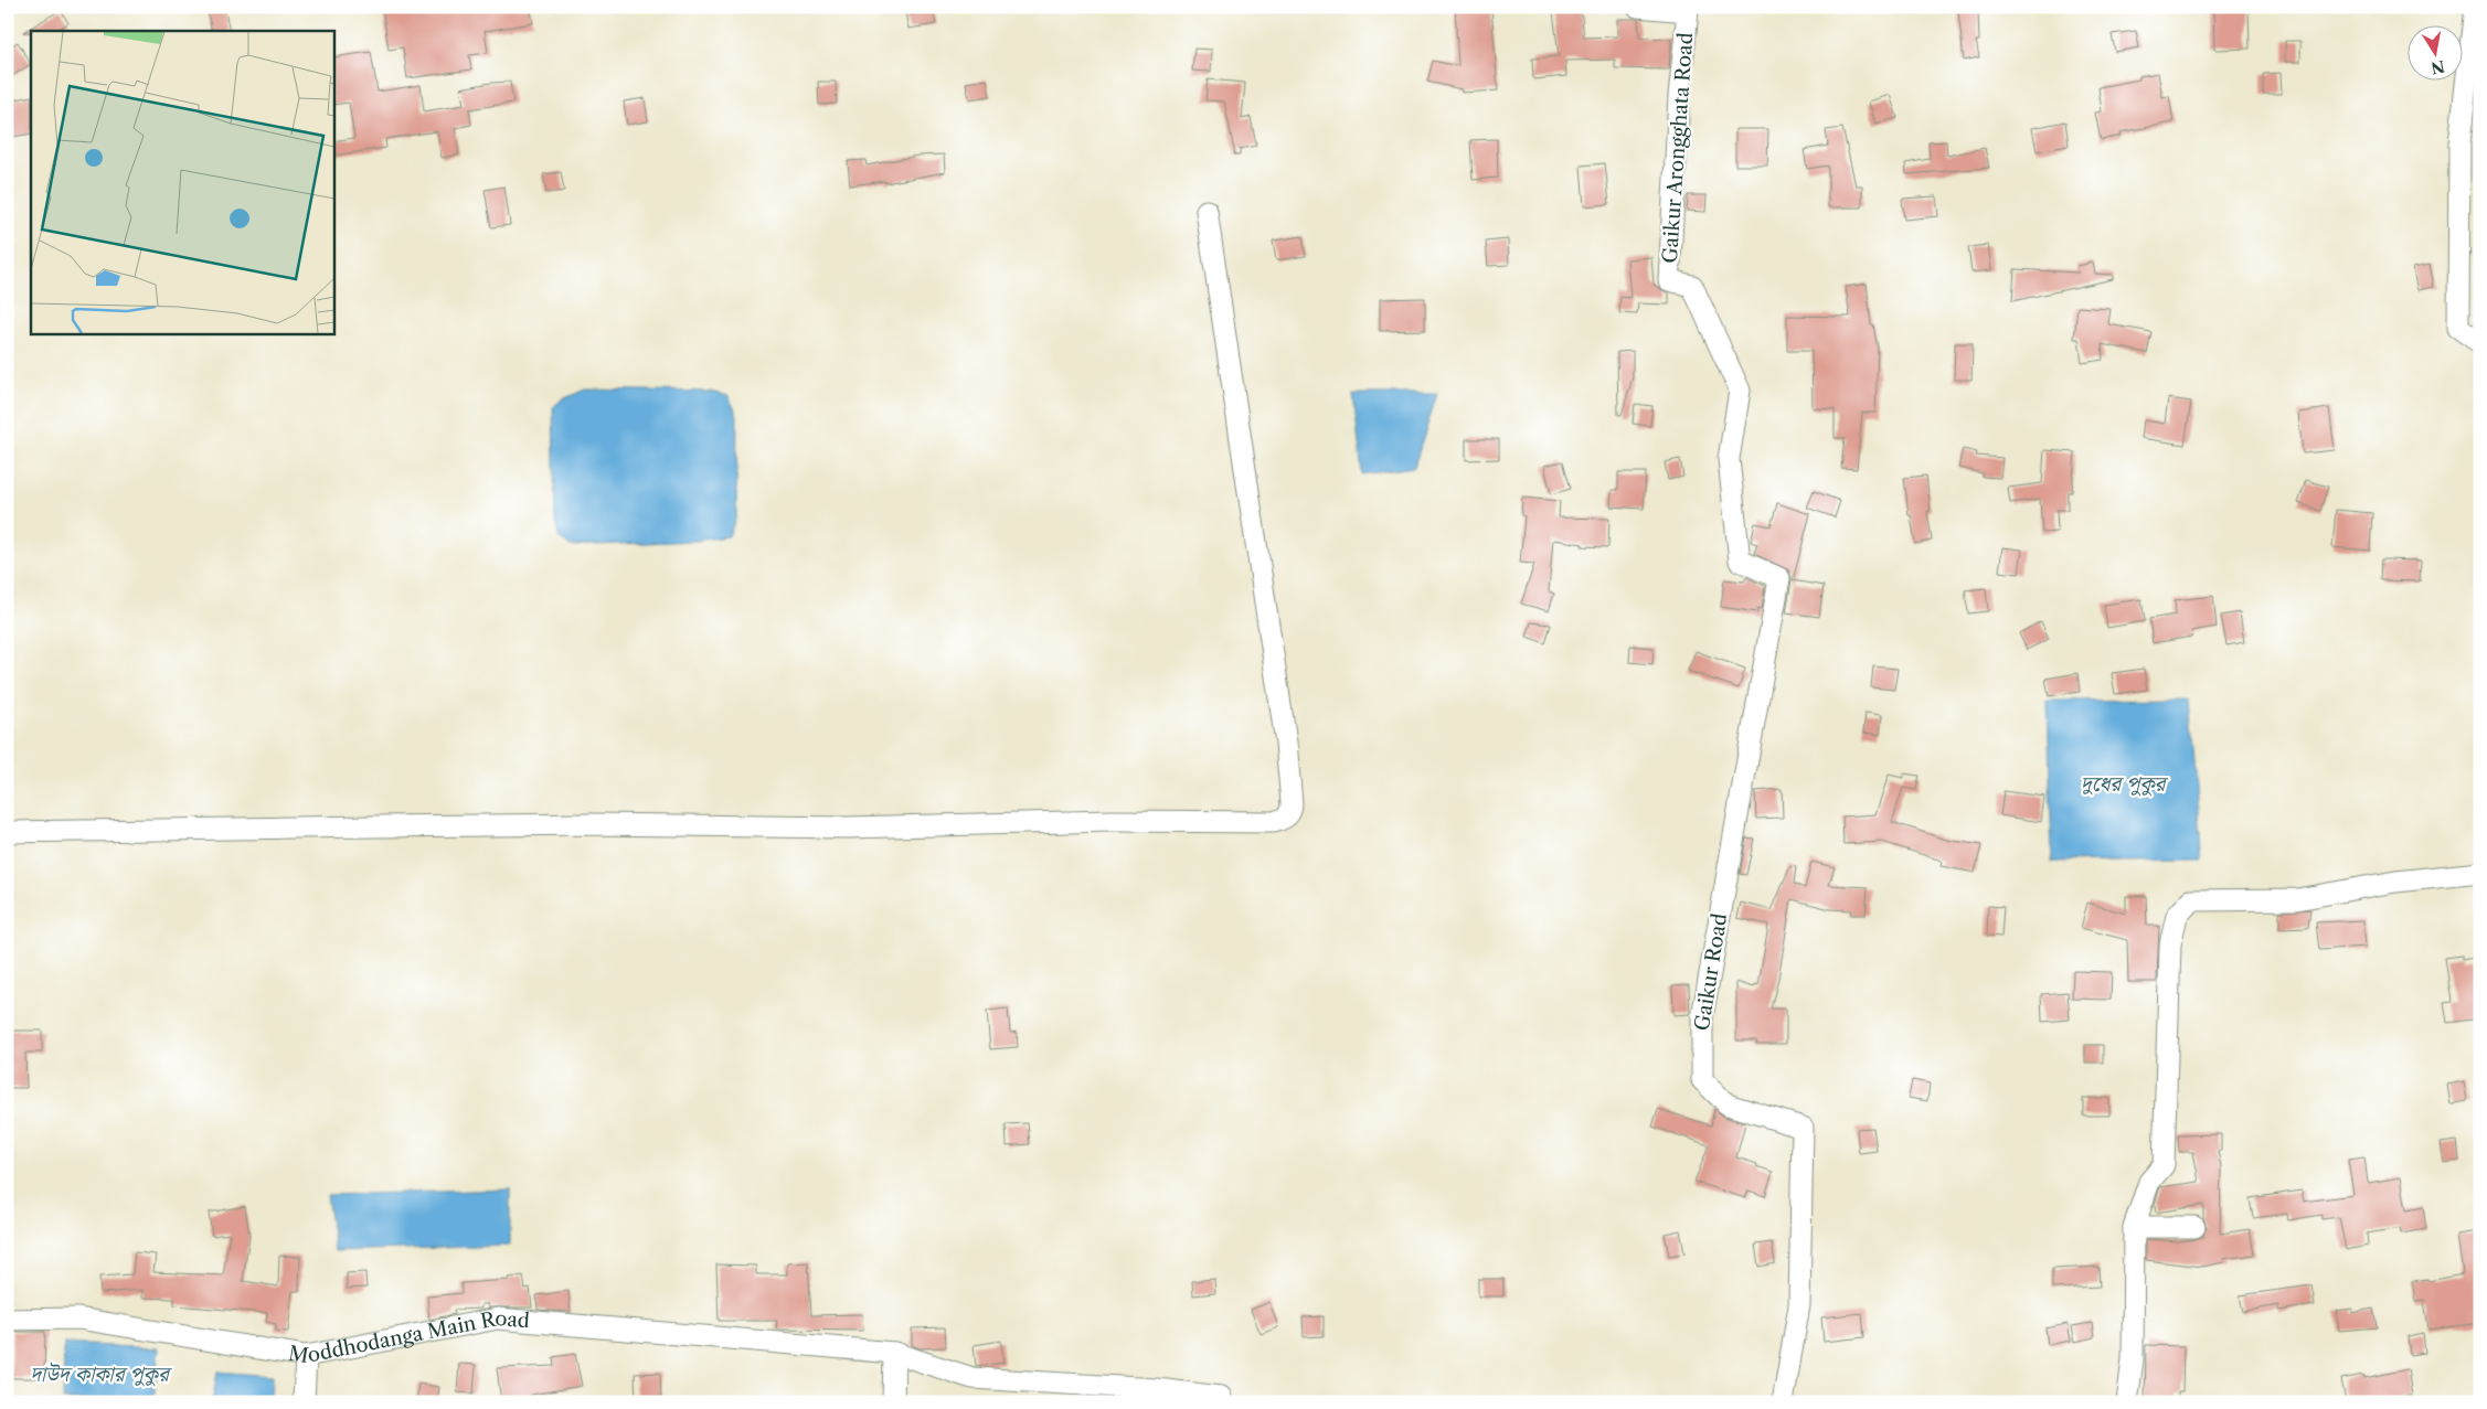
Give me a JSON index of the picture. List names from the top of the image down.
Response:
{
  "streets": {
    "street": ["Gaikur Arongghata Road", "Gaikur Road", "Moddhodanga Main Road"]
  },
  "crossings": [
    ["Gaikur Arongghata Road", "Gaikur Road"]
  ],
  "water": ["দুধের পুকুর", "দাউদ কাকার পুকুর"],
  "north": "bottom"
}
